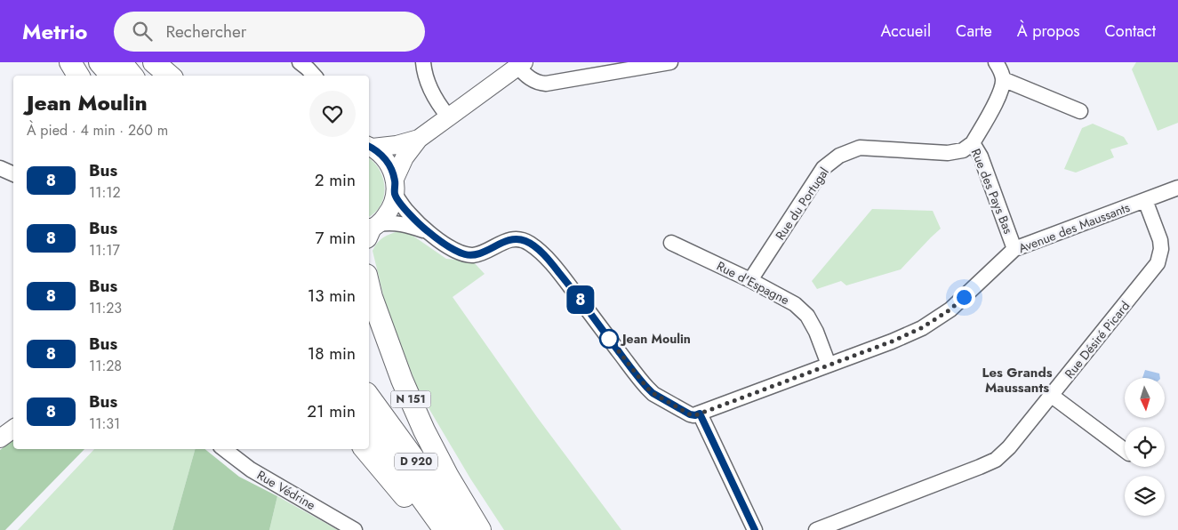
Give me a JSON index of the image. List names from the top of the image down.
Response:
{
  "streets": {
    "highway": ["N 151", "D 920"],
    "street": [
      "Rue des Pays Bas",
      "Rue du Portugal",
      "Avenue des Maussants",
      "Rue d'Espagne",
      "Rue Désiré Picard",
      "Rue Védrine"
    ]
  },
  "crossings": [
    ["Rue des Pays Bas", "Rue du Portugal"],
    ["Rue des Pays Bas", "Avenue des Maussants"],
    ["Rue du Portugal", "Rue d'Espagne"],
    ["Avenue des Maussants", "Rue d'Espagne"],
    ["Avenue des Maussants", "Rue Désiré Picard"]
  ],
  "districts": ["Les Grands Maussants"],
  "places": ["Jean Moulin"],
  "lines": ["bus line 8"],
  "north": "bottom",
  "page": {
    "header": "Metrio",
    "search": "Rechercher",
    "nav": [
      "Accueil",
      "Carte",
      "À propos",
      "Contact"
    ],
    "on_map": "8",
    "heading": ["Jean Moulin", "À pied · 4 min · 260 m"],
    "list": [
      {
        "mark": "8",
        "name": "Bus",
        "note": "11:12",
        "value": "2 min"
      },
      {
        "mark": "8",
        "name": "Bus",
        "note": "11:17",
        "value": "7 min"
      },
      {
        "mark": "8",
        "name": "Bus",
        "note": "11:23",
        "value": "13 min"
      },
      {
        "mark": "8",
        "name": "Bus",
        "note": "11:28",
        "value": "18 min"
      },
      {
        "mark": "8",
        "name": "Bus",
        "note": "11:31",
        "value": "21 min"
      }
    ]
  }
}
